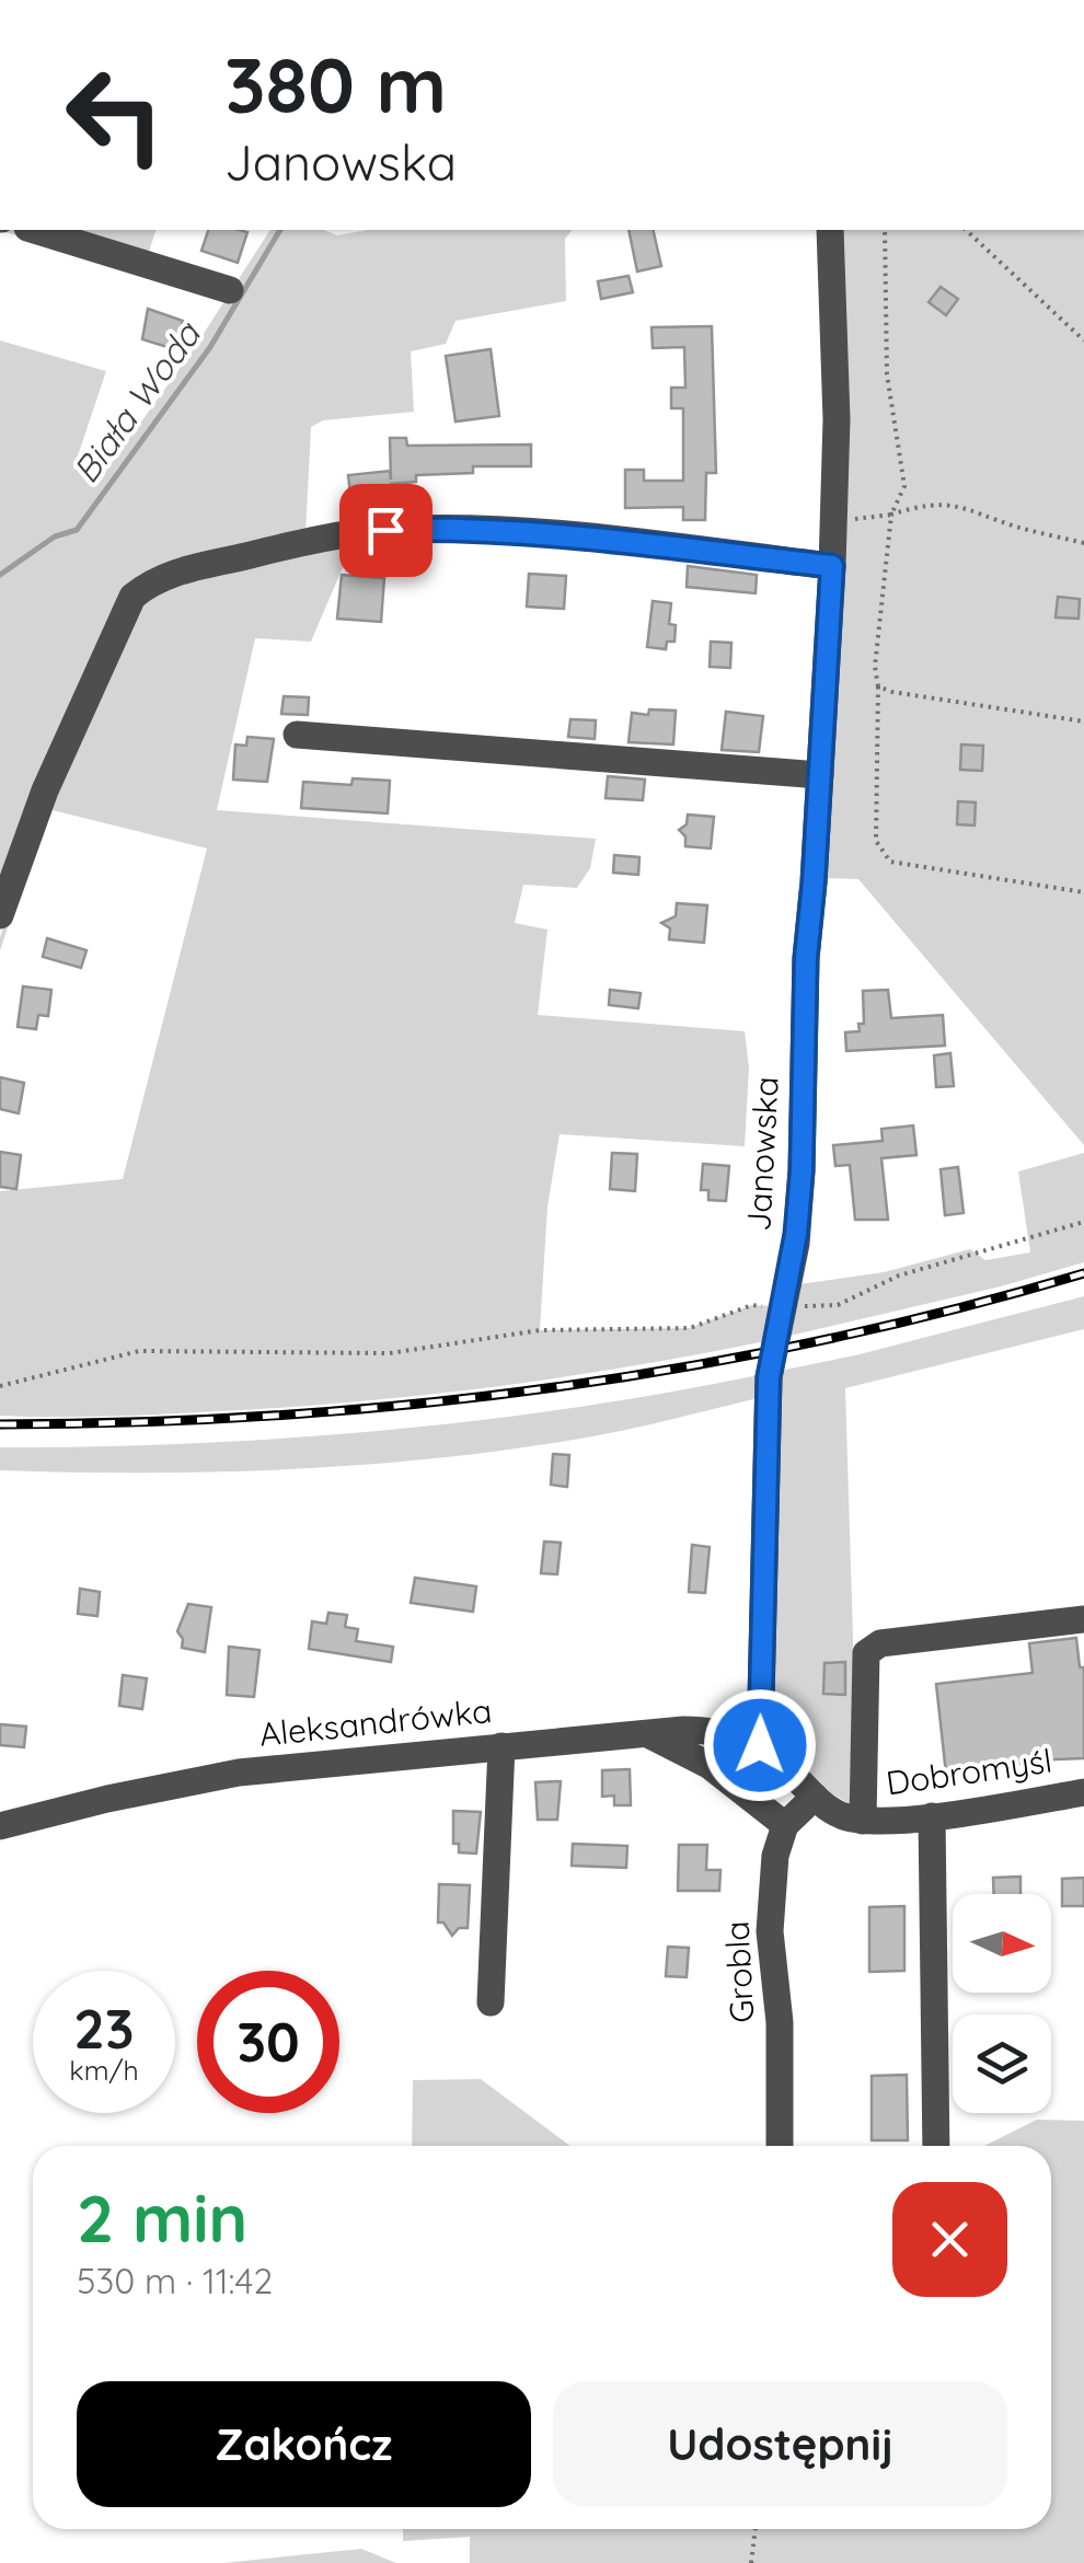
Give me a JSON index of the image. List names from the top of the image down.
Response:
{
  "streets": {
    "street": [
      "Janowska",
      "Aleksandrówka",
      "Dobromyśl",
      "Grobla"
    ]
  },
  "crossings": [
    ["Janowska", "Aleksandrówka"],
    ["Janowska", "Dobromyśl"],
    ["Aleksandrówka", "Dobromyśl"]
  ],
  "water": ["Biała Woda"],
  "north": "right",
  "page": {
    "turn": ["380 m", "Janowska"],
    "speed": "23 km/h",
    "limit": "30",
    "heading": ["2 min", "530 m · 11:42"],
    "buttons": ["Zakończ", "Udostępnij"]
  }
}
